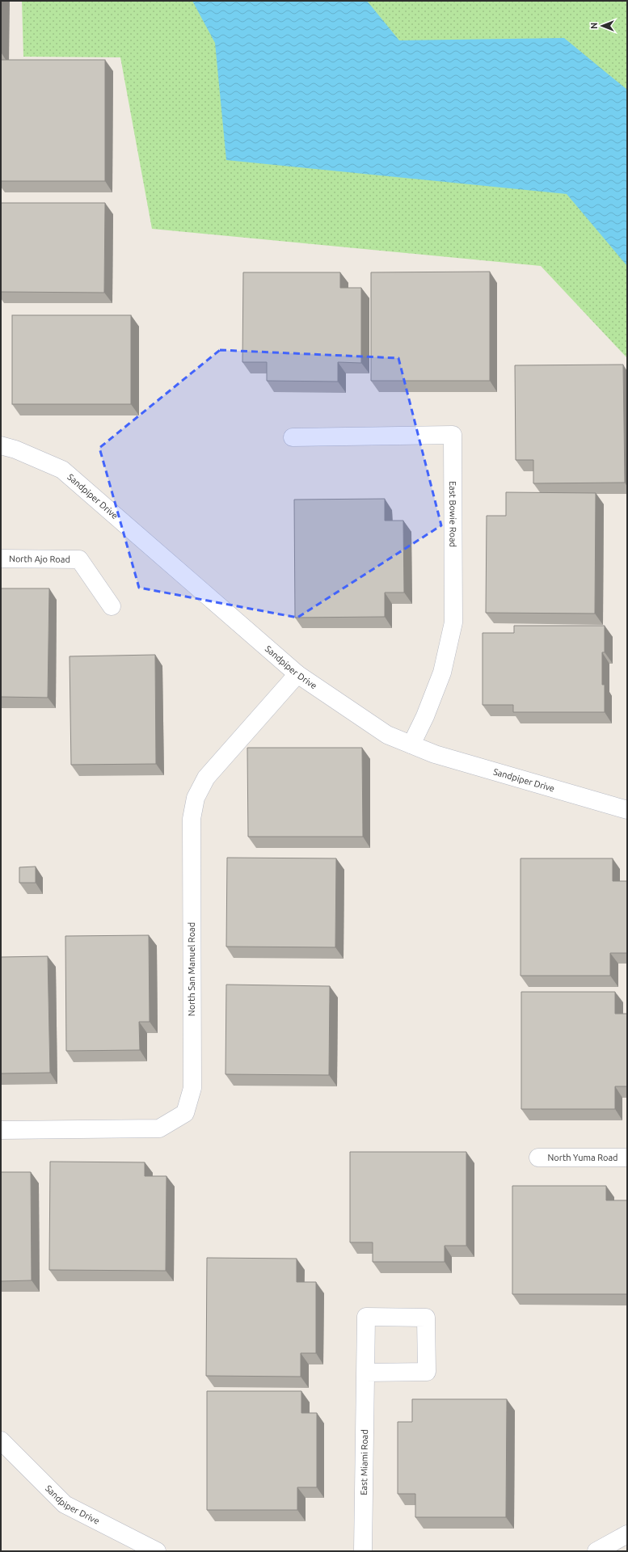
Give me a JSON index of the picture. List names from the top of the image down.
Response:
{
  "streets": {
    "street": [
      "Sandpiper Drive",
      "East Bowie Road",
      "North Ajo Road",
      "North San Manuel Road",
      "North Yuma Road",
      "East Miami Road"
    ]
  },
  "crossings": [
    ["Sandpiper Drive", "East Bowie Road"],
    ["Sandpiper Drive", "North San Manuel Road"]
  ],
  "north": "left"
}
